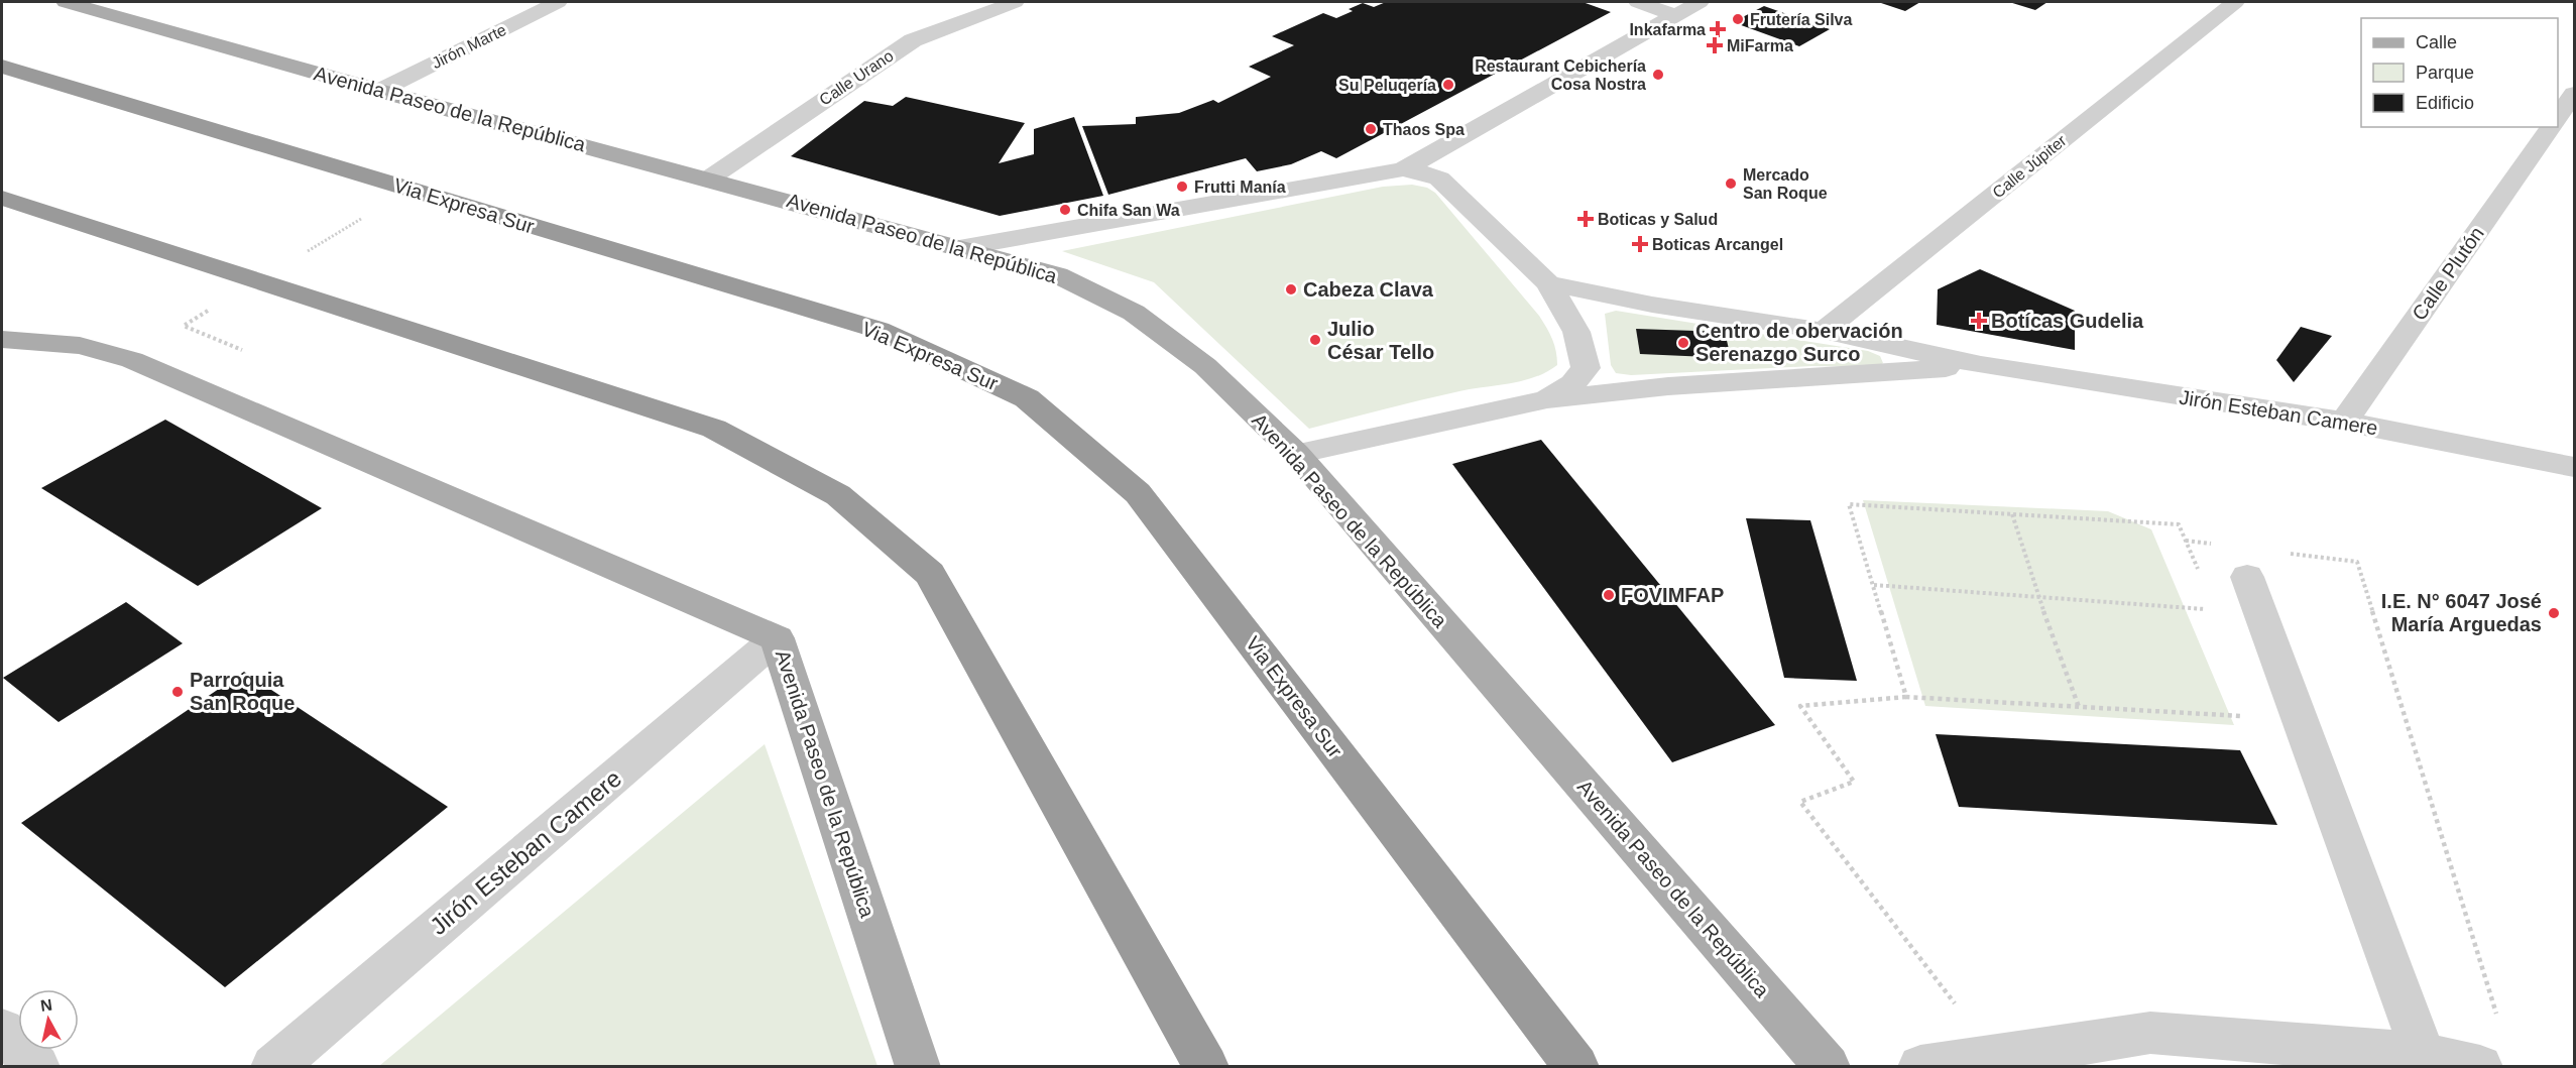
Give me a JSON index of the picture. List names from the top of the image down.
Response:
{
  "streets": {
    "highway": ["Via Expresa Sur"],
    "main road": ["Avenida Paseo de la República"],
    "street": [
      "Jirón Marte",
      "Calle Urano",
      "Calle Júpiter",
      "Calle Plutón",
      "Jirón Esteban Camere"
    ]
  },
  "crossings": [
    ["Jirón Marte", "Avenida Paseo de la República"],
    ["Calle Urano", "Avenida Paseo de la República"],
    ["Avenida Paseo de la República", "Jirón Esteban Camere"],
    ["Calle Júpiter", "Jirón Esteban Camere"],
    ["Calle Plutón", "Jirón Esteban Camere"]
  ],
  "places": {
    "other": [
      "Frutería Silva",
      "Restaurant Cebichería Cosa Nostra",
      "Su Peluqería",
      "Thaos Spa",
      "Mercado San Roque",
      "Frutti Manía",
      "Chifa San Wa",
      "Cabeza Clava",
      "Julio César Tello",
      "Centro de obervación Serenazgo Surco",
      "FOVIMFAP",
      "I.E. N° 6047 José María Arguedas",
      "Parroquia San Roque"
    ],
    "health": [
      "Inkafarma",
      "MiFarma",
      "Boticas y Salud",
      "Boticas Arcangel",
      "Botícas Gudelia"
    ]
  },
  "legend": ["Calle", "Parque", "Edificio"],
  "north": "top"
}
